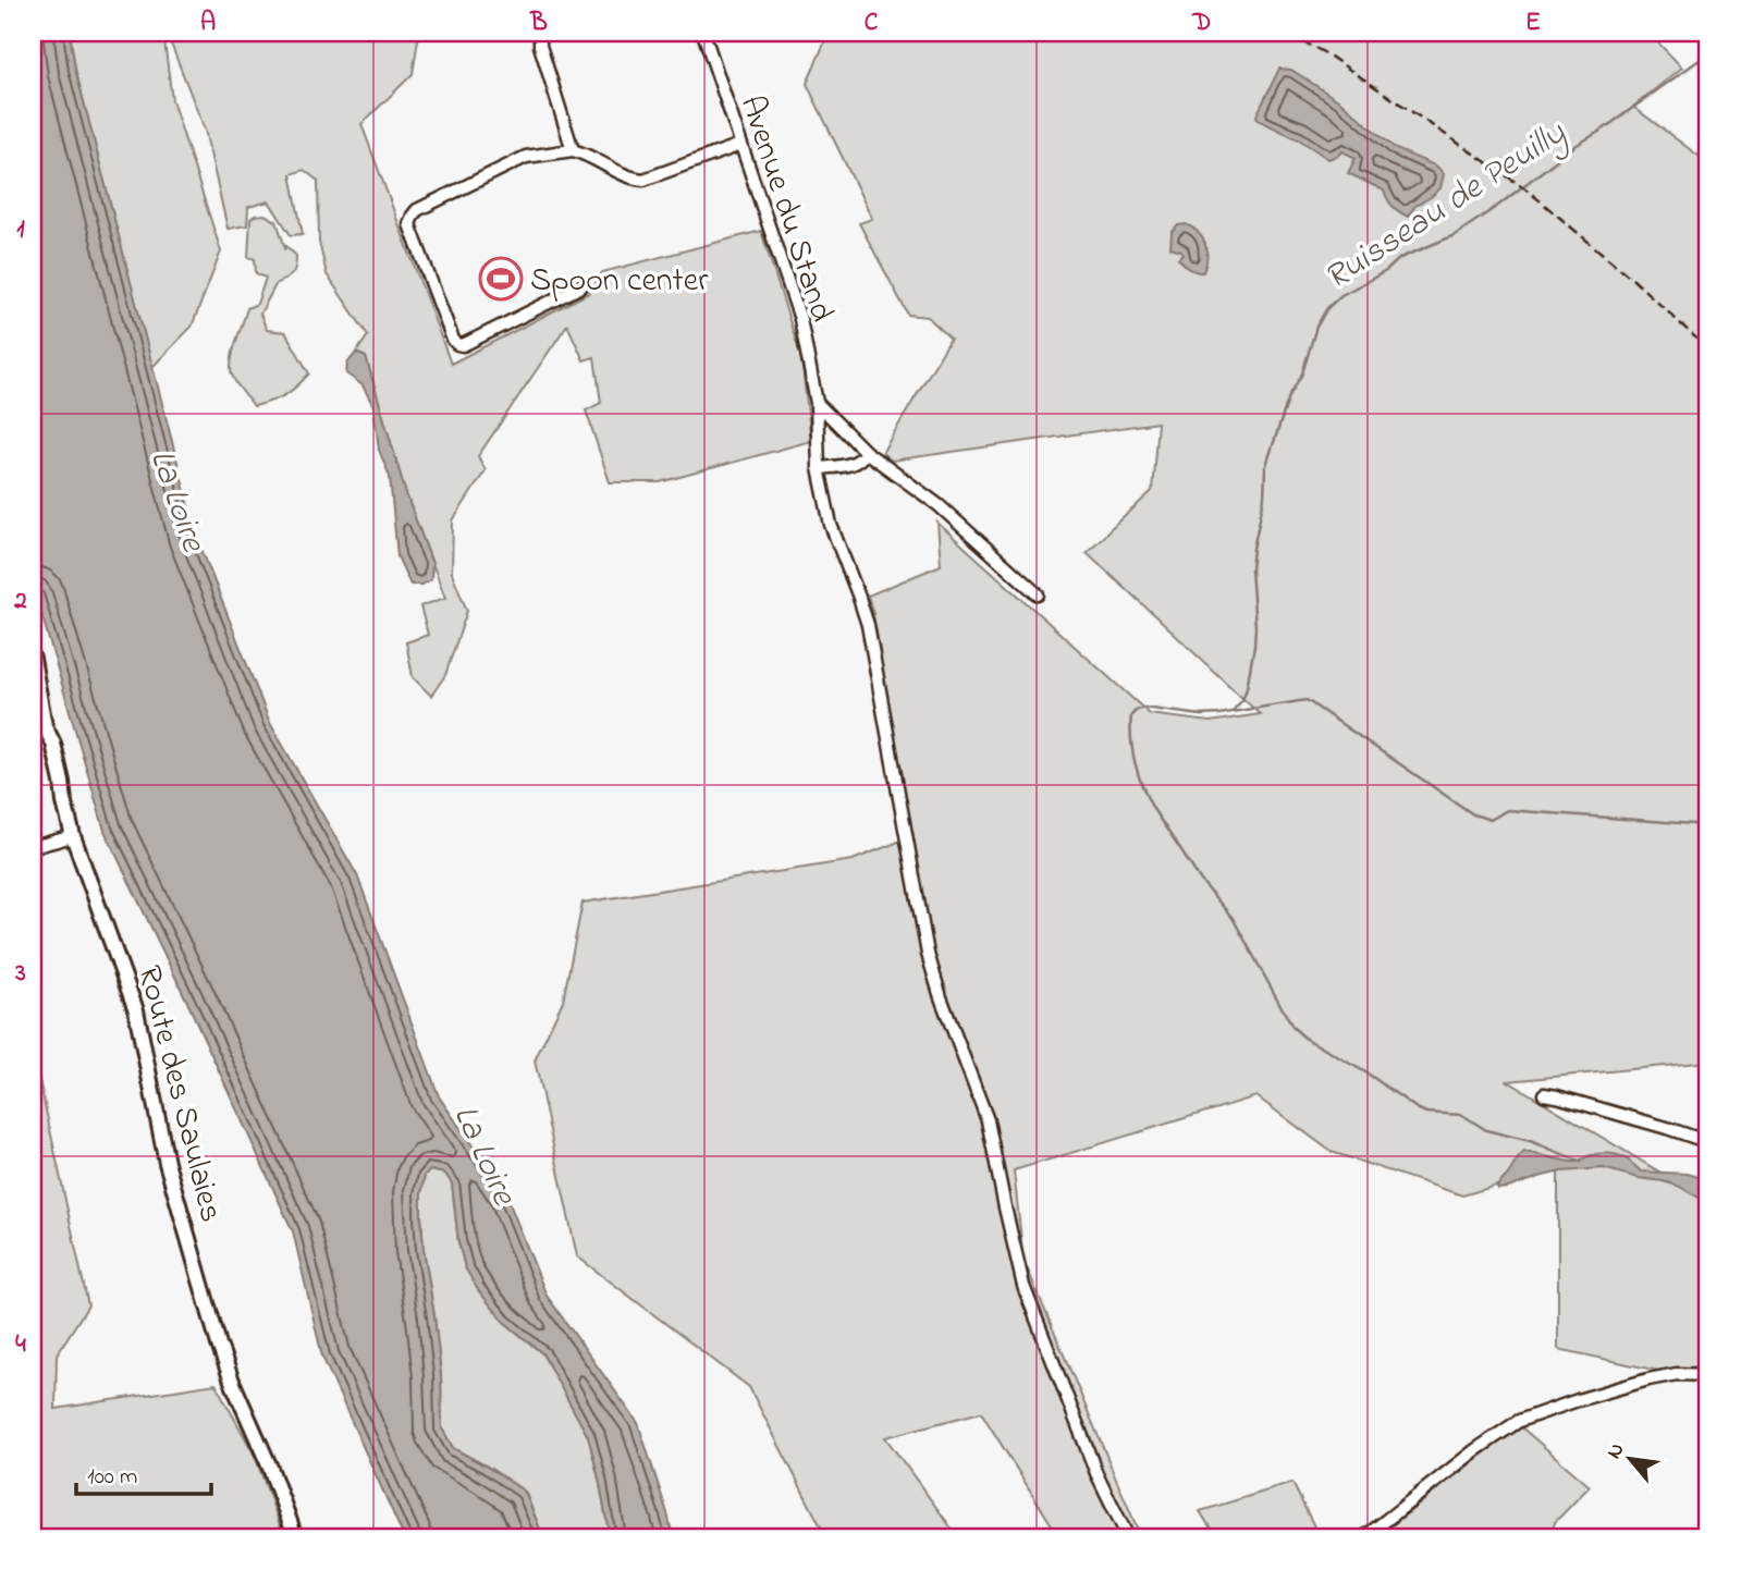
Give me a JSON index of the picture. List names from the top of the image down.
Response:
{
  "streets": {
    "street": ["Avenue du Stand", "Route des Saulaies"]
  },
  "water": ["Ruisseau de Peuilly", "La Loire"],
  "places": {
    "sports": ["Spoon center"]
  },
  "scale_bar": "100 m",
  "north": "top left",
  "grid": {
    "columns": [
      "A",
      "B",
      "C",
      "D",
      "E"
    ],
    "rows": [
      "1",
      "2",
      "3",
      "4"
    ]
  }
}
